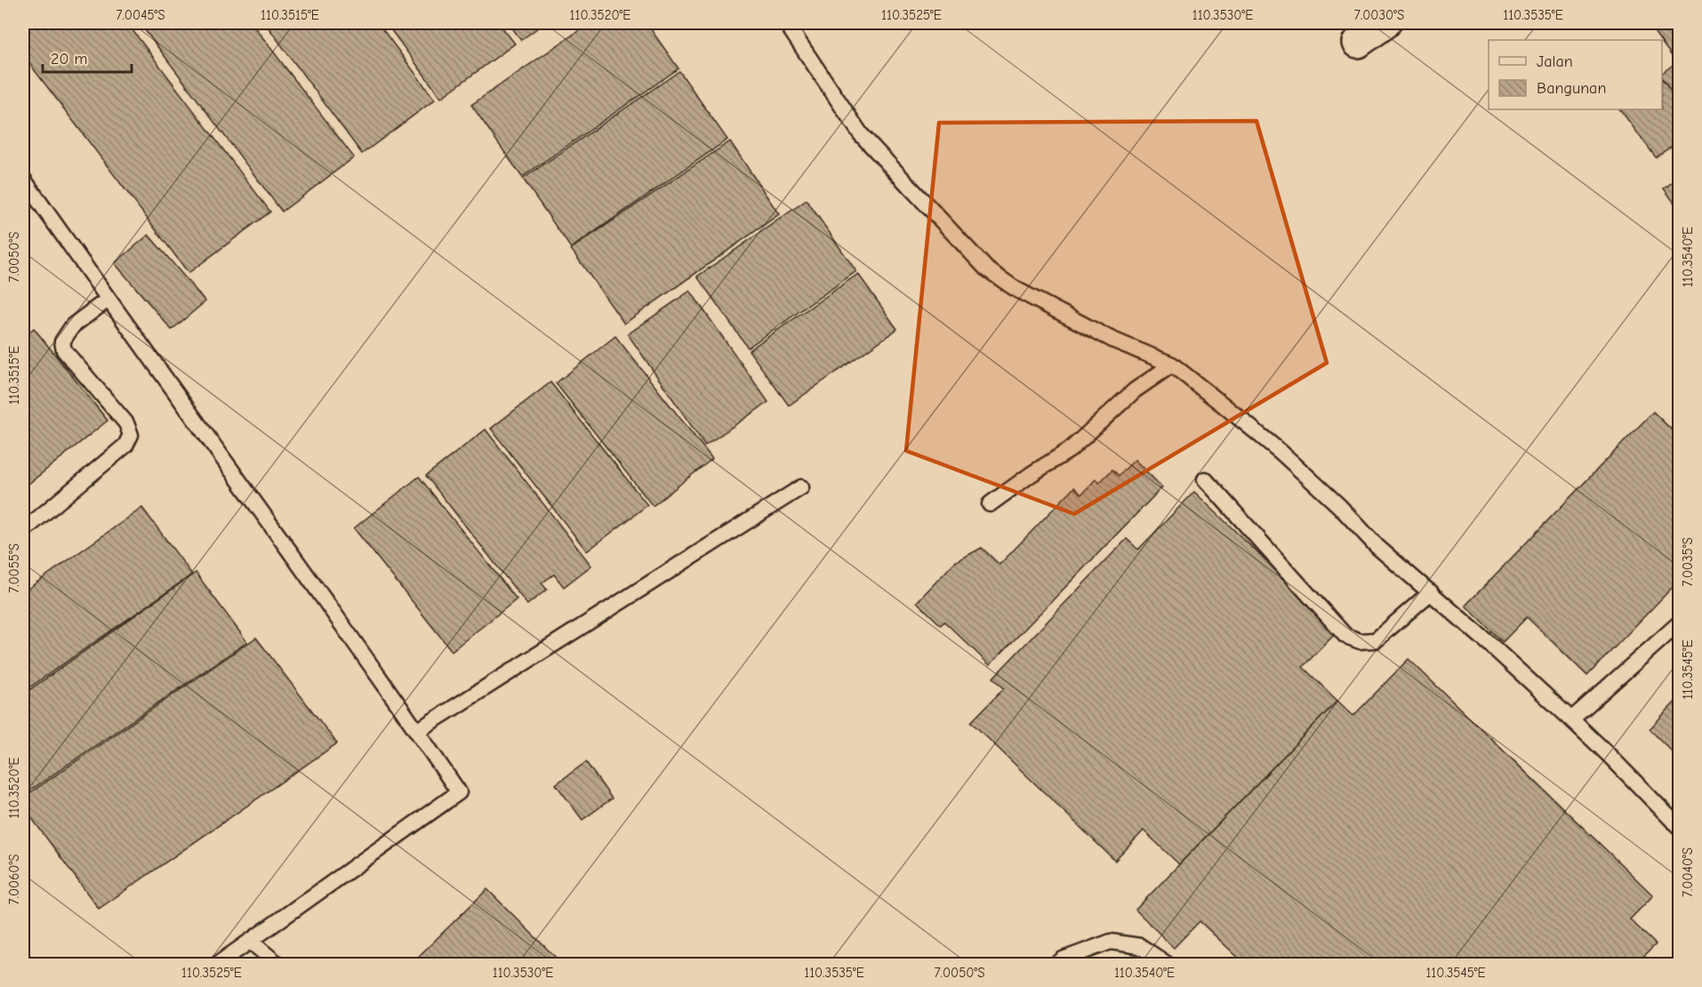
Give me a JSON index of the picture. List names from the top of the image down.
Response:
{
  "legend": ["Jalan", "Bangunan"],
  "scale_bar": "20 m",
  "coordinates": [
    "7.0045°S",
    "110.3515°E",
    "110.3520°E",
    "110.3525°E",
    "110.3530°E",
    "7.0030°S",
    "110.3535°E",
    "7.0050°S",
    "110.3540°E",
    "7.0035°S",
    "7.0055°S",
    "110.3545°E",
    "7.0040°S",
    "7.0060°S"
  ]
}
